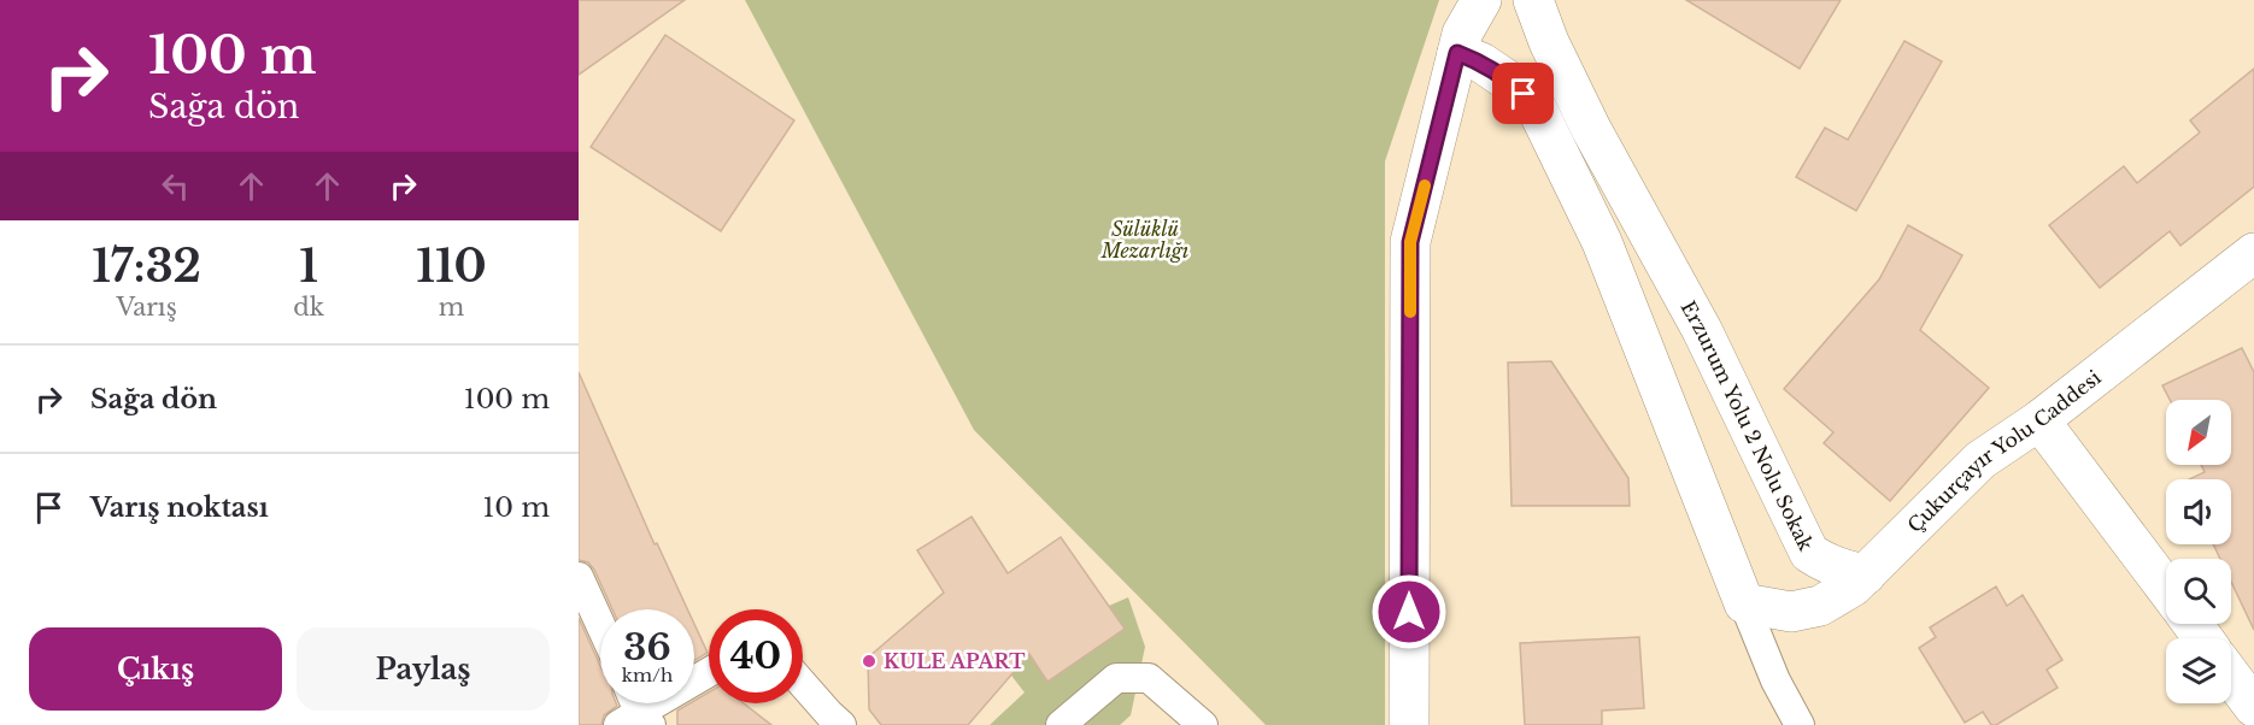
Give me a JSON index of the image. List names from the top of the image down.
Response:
{
  "streets": {
    "street": ["Erzurum Yolu 2 Nolu Sokak", "Çukurçayır Yolu Caddesi"]
  },
  "crossings": [
    ["Erzurum Yolu 2 Nolu Sokak", "Çukurçayır Yolu Caddesi"]
  ],
  "parks": ["Sülüklü Mezarlığı"],
  "places": ["KULE APART"],
  "north": "bottom left",
  "page": {
    "turn": ["100 m", "Sağa dön"],
    "eta": [
      "17:32",
      "Varış",
      "1",
      "dk",
      "110",
      "m"
    ],
    "list": [
      {
        "name": "Sağa dön",
        "value": "100 m"
      },
      {
        "name": "Varış noktası",
        "value": "10 m"
      }
    ],
    "speed": "36 km/h",
    "limit": "40",
    "buttons": ["Çıkış", "Paylaş"]
  }
}
